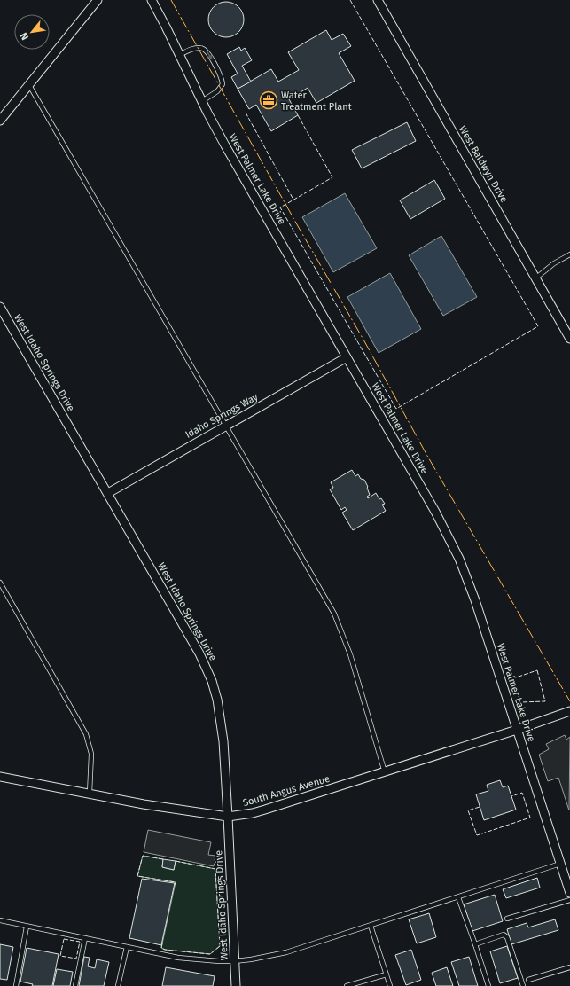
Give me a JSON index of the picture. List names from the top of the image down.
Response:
{
  "streets": {
    "street": [
      "West Baldwyn Drive",
      "West Palmer Lake Drive",
      "West Idaho Springs Drive",
      "Idaho Springs Way",
      "South Angus Avenue"
    ]
  },
  "crossings": [
    ["West Palmer Lake Drive", "Idaho Springs Way"],
    ["West Palmer Lake Drive", "South Angus Avenue"],
    ["West Idaho Springs Drive", "Idaho Springs Way"],
    ["West Idaho Springs Drive", "South Angus Avenue"]
  ],
  "places": {
    "office": ["Water Treatment Plant"]
  },
  "north": "bottom left"
}
